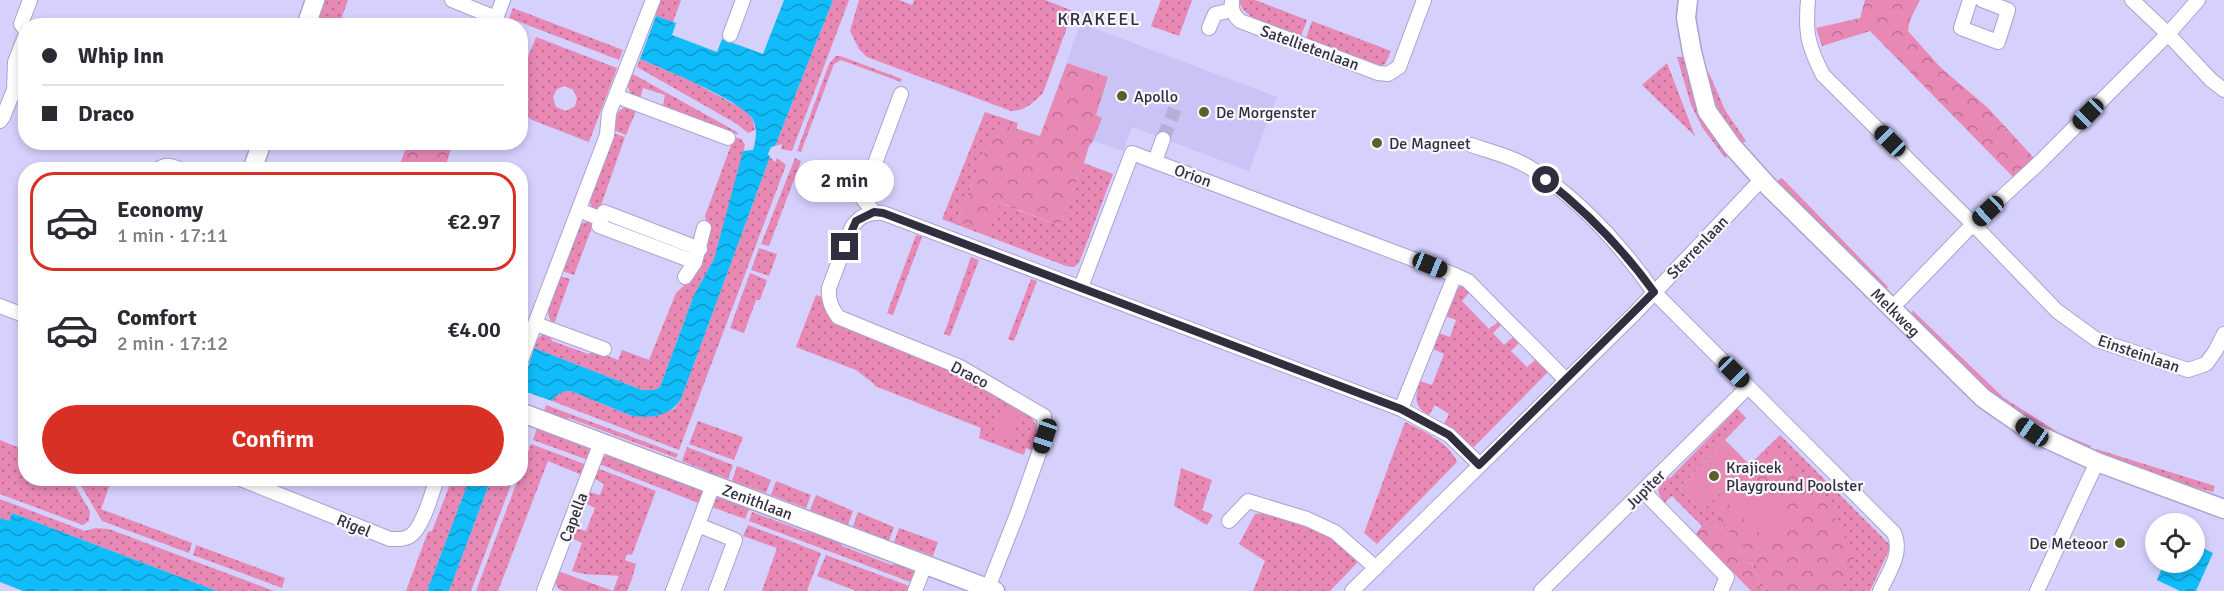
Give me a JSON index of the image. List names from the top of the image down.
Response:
{
  "streets": {
    "street": [
      "Satellietenlaan",
      "Orion",
      "Sterrenlaan",
      "Melkweg",
      "Einsteinlaan",
      "Draco",
      "Jupiter",
      "Zenithlaan",
      "Capella",
      "Rigel"
    ]
  },
  "crossings": [
    ["Orion", "Sterrenlaan"],
    ["Sterrenlaan", "Melkweg"],
    ["Draco", "Zenithlaan"],
    ["Zenithlaan", "Capella"]
  ],
  "districts": ["KRAKEEL"],
  "places": [
    "Apollo",
    "De Morgenster",
    "De Magneet",
    "Krajicek Playground Poolster",
    "De Meteoor"
  ],
  "page": {
    "banner": ["Whip Inn", "Draco"],
    "bubble": "2 min",
    "list": [
      {
        "name": "Economy",
        "note": "1 min · 17:11",
        "value": "€2.97"
      },
      {
        "name": "Comfort",
        "note": "2 min · 17:12",
        "value": "€4.00"
      }
    ],
    "buttons": "Confirm"
  }
}
